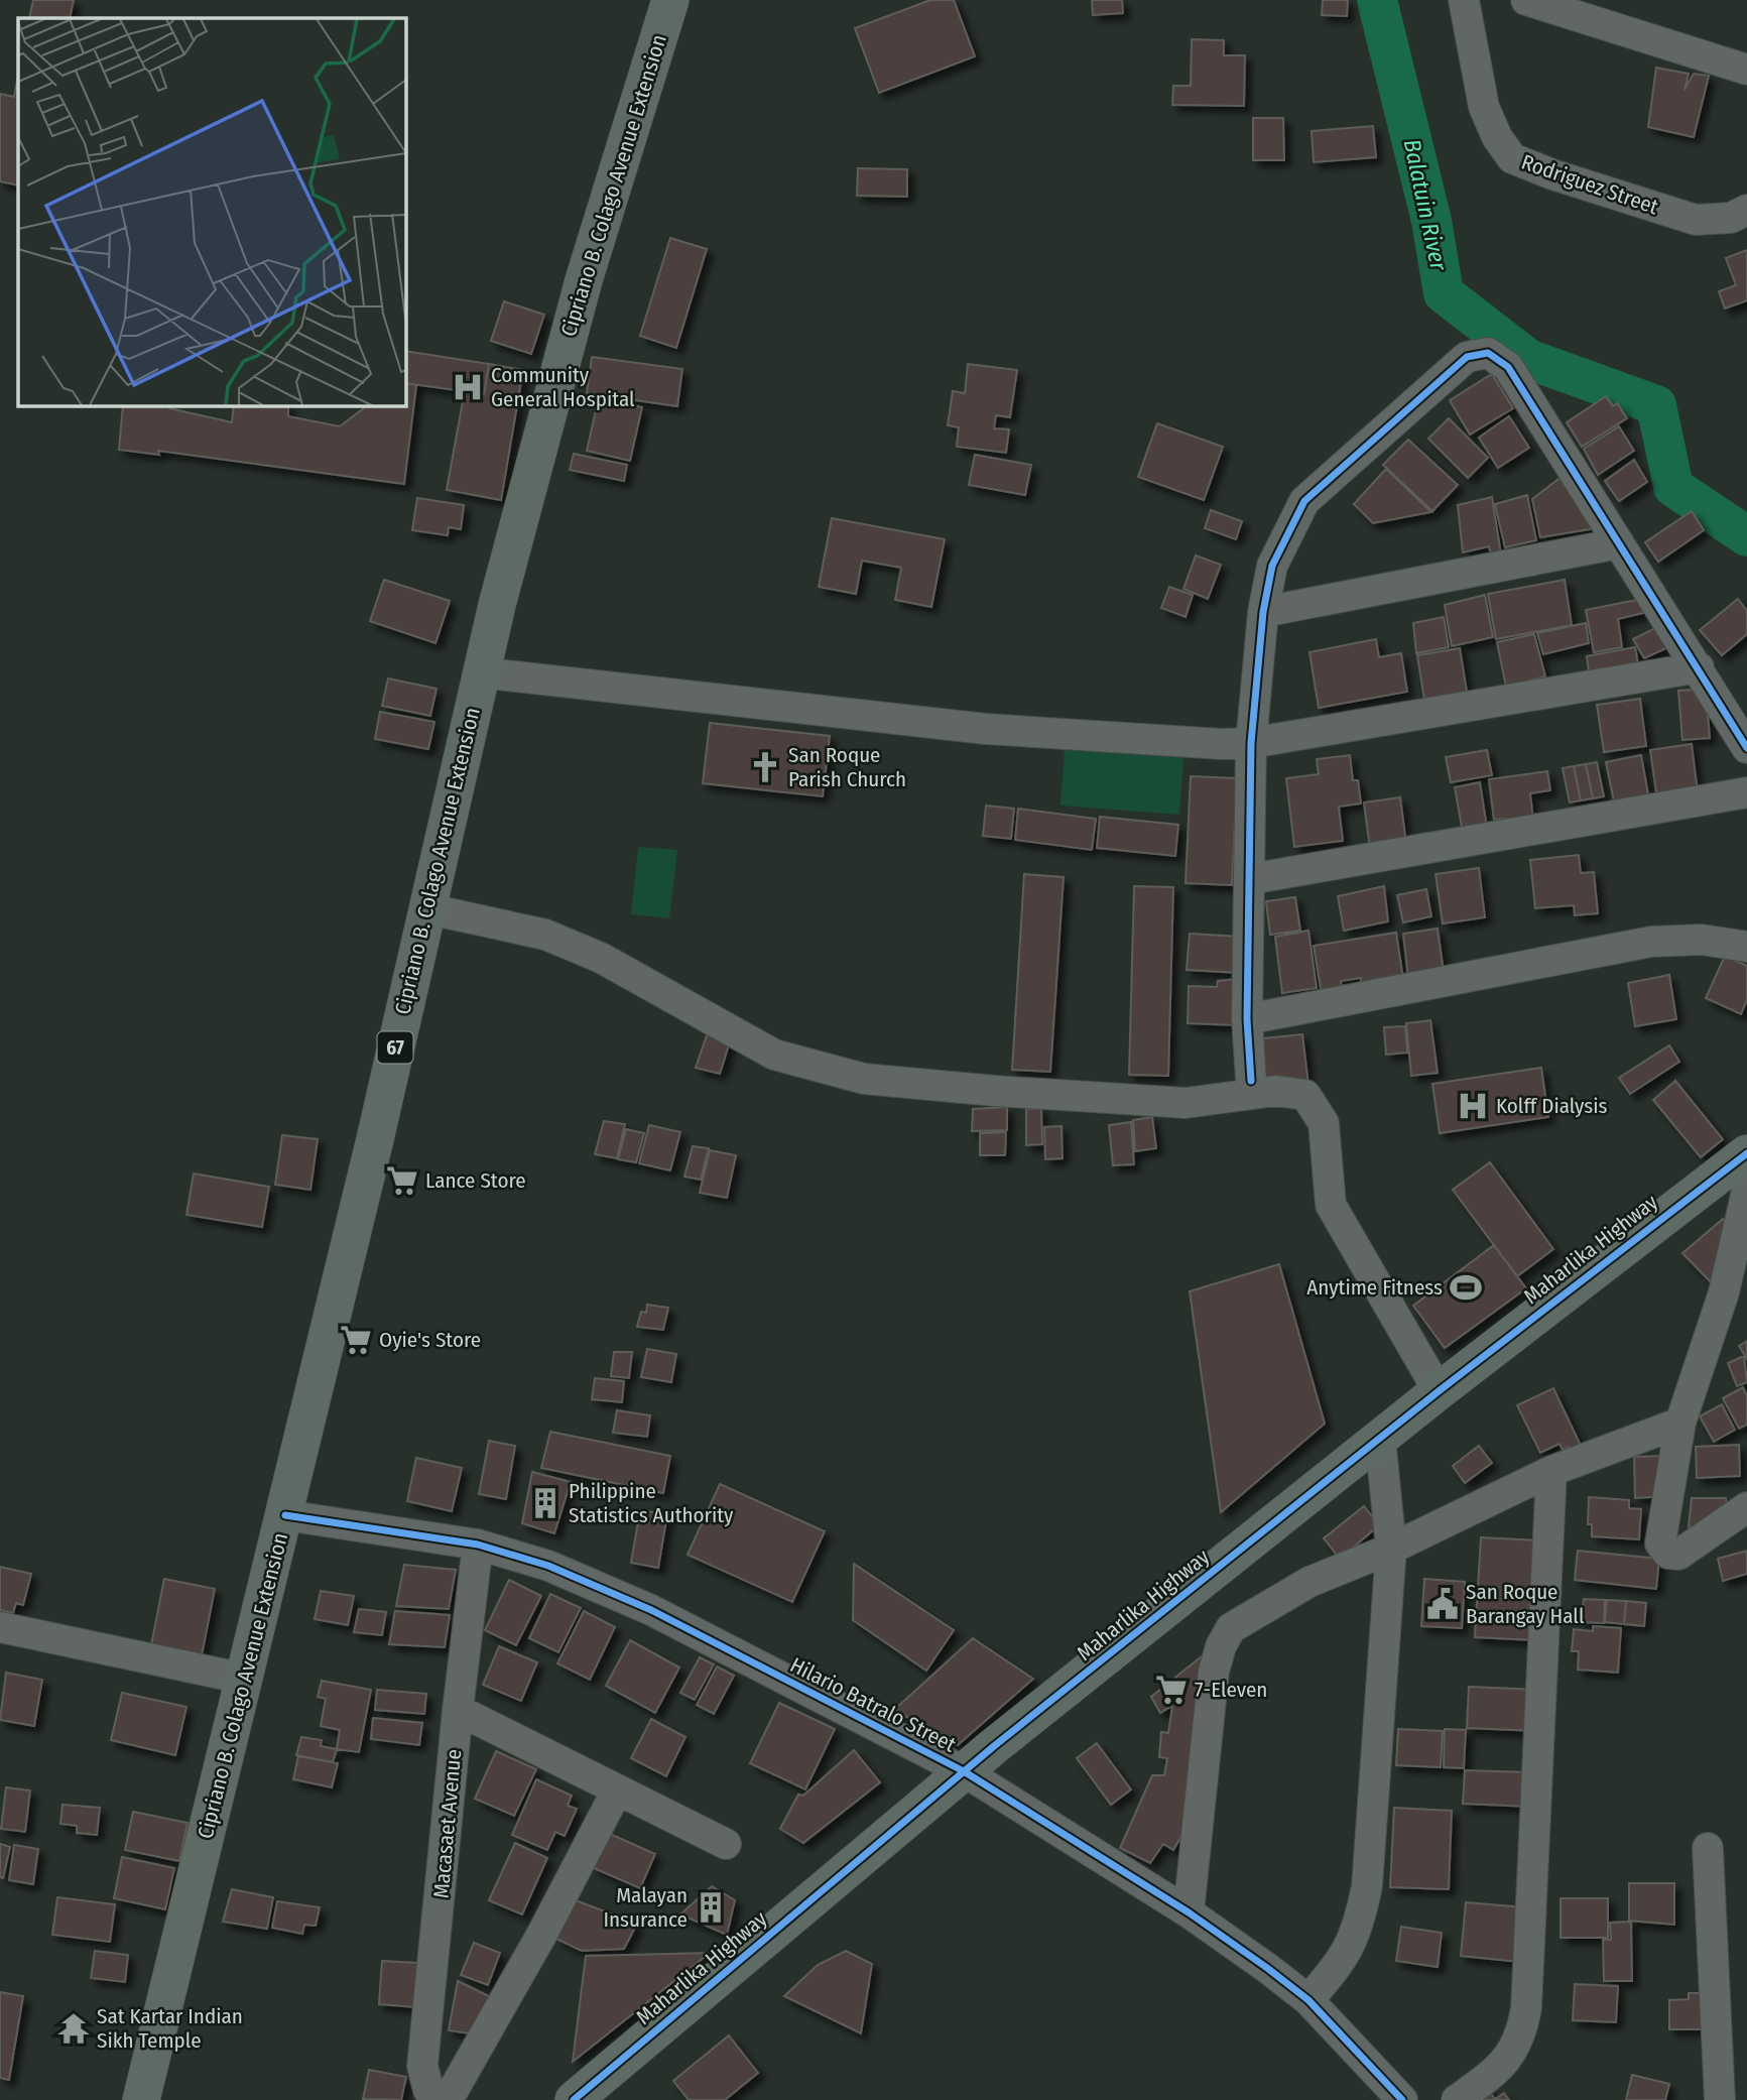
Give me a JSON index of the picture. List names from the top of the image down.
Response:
{
  "streets": {
    "main road": ["Cipriano B. Colago Avenue Extension", "67", "Maharlika Highway"],
    "street": ["Rodriguez Street", "Hilario Batralo Street", "Macasaet Avenue"]
  },
  "crossings": [
    ["Cipriano B. Colago Avenue Extension", "Hilario Batralo Street"],
    ["Maharlika Highway", "Hilario Batralo Street"],
    ["Hilario Batralo Street", "Macasaet Avenue"]
  ],
  "water": ["Balatuin River"],
  "places": {
    "hospital": ["Community General Hospital", "Kolff Dialysis"],
    "church": ["San Roque Parish Church"],
    "supermarket": ["Lance Store", "Oyie's Store", "7-Eleven"],
    "sports": ["Anytime Fitness"],
    "building": ["Philippine Statistics Authority", "Malayan Insurance"],
    "public building": ["San Roque Barangay Hall"],
    "temple": ["Sat Kartar Indian Sikh Temple"]
  }
}
